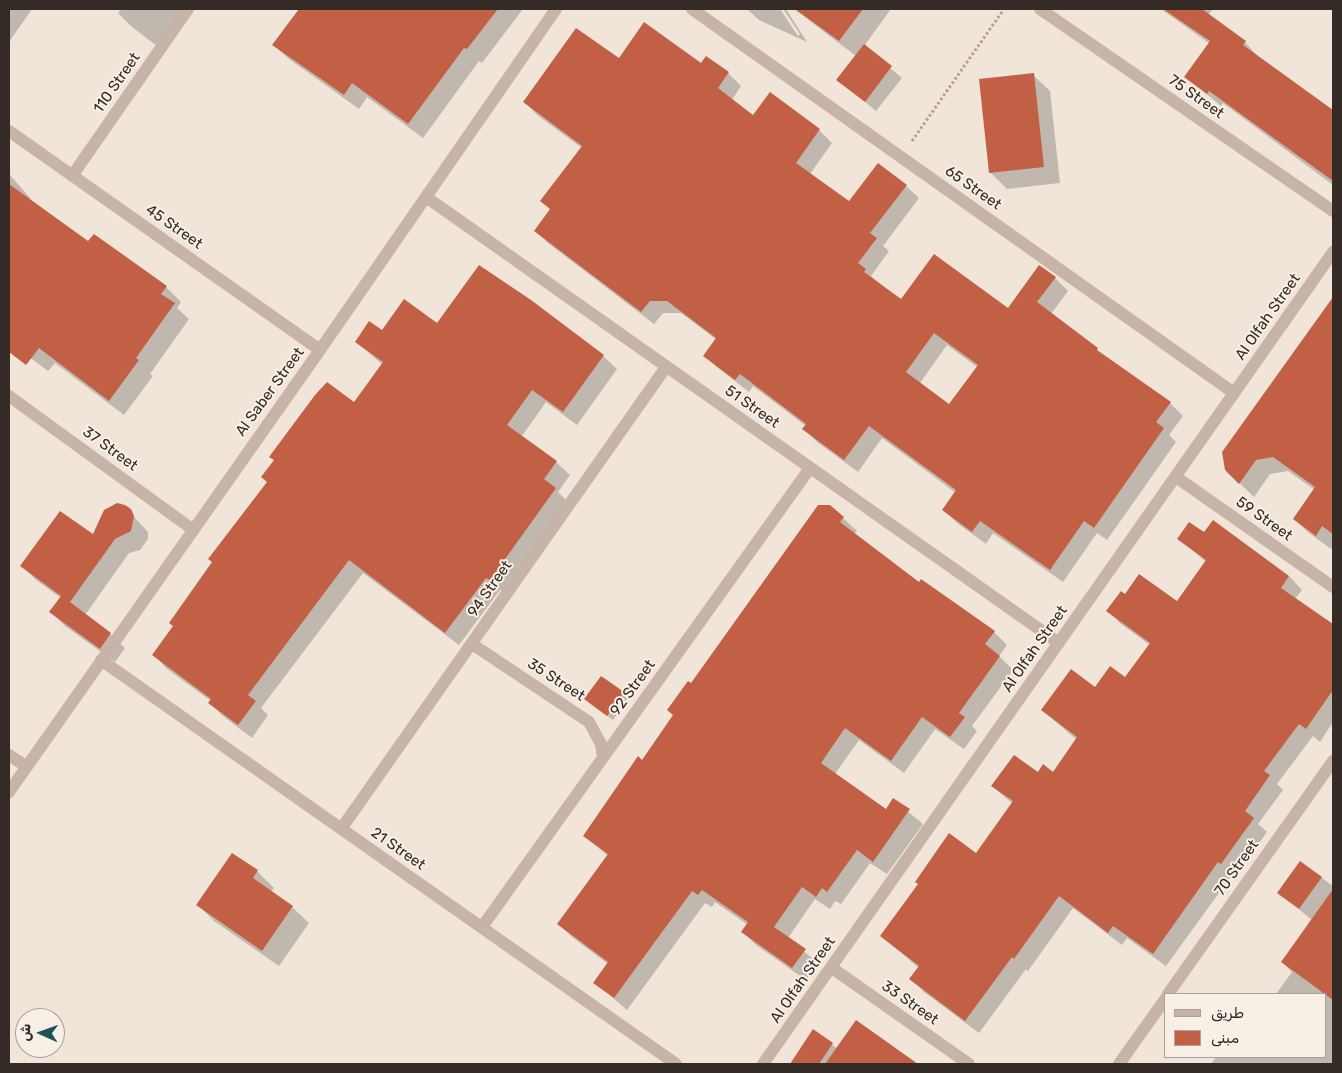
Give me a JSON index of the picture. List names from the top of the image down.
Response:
{
  "streets": {
    "street": [
      "110 Street",
      "75 Street",
      "65 Street",
      "45 Street",
      "Al Olfah Street",
      "Al Saber Street",
      "51 Street",
      "37 Street",
      "59 Street",
      "94 Street",
      "35 Street",
      "92 Street",
      "21 Street",
      "70 Street",
      "33 Street"
    ]
  },
  "crossings": [
    ["110 Street", "45 Street"],
    ["65 Street", "Al Olfah Street"],
    ["45 Street", "Al Saber Street"],
    ["Al Olfah Street", "51 Street"],
    ["Al Olfah Street", "59 Street"],
    ["Al Olfah Street", "33 Street"],
    ["Al Saber Street", "51 Street"],
    ["Al Saber Street", "37 Street"],
    ["Al Saber Street", "21 Street"],
    ["51 Street", "94 Street"],
    ["51 Street", "92 Street"],
    ["94 Street", "35 Street"],
    ["94 Street", "21 Street"],
    ["35 Street", "92 Street"],
    ["92 Street", "21 Street"]
  ],
  "legend": ["طريق", "مبنى"],
  "north": "left"
}
